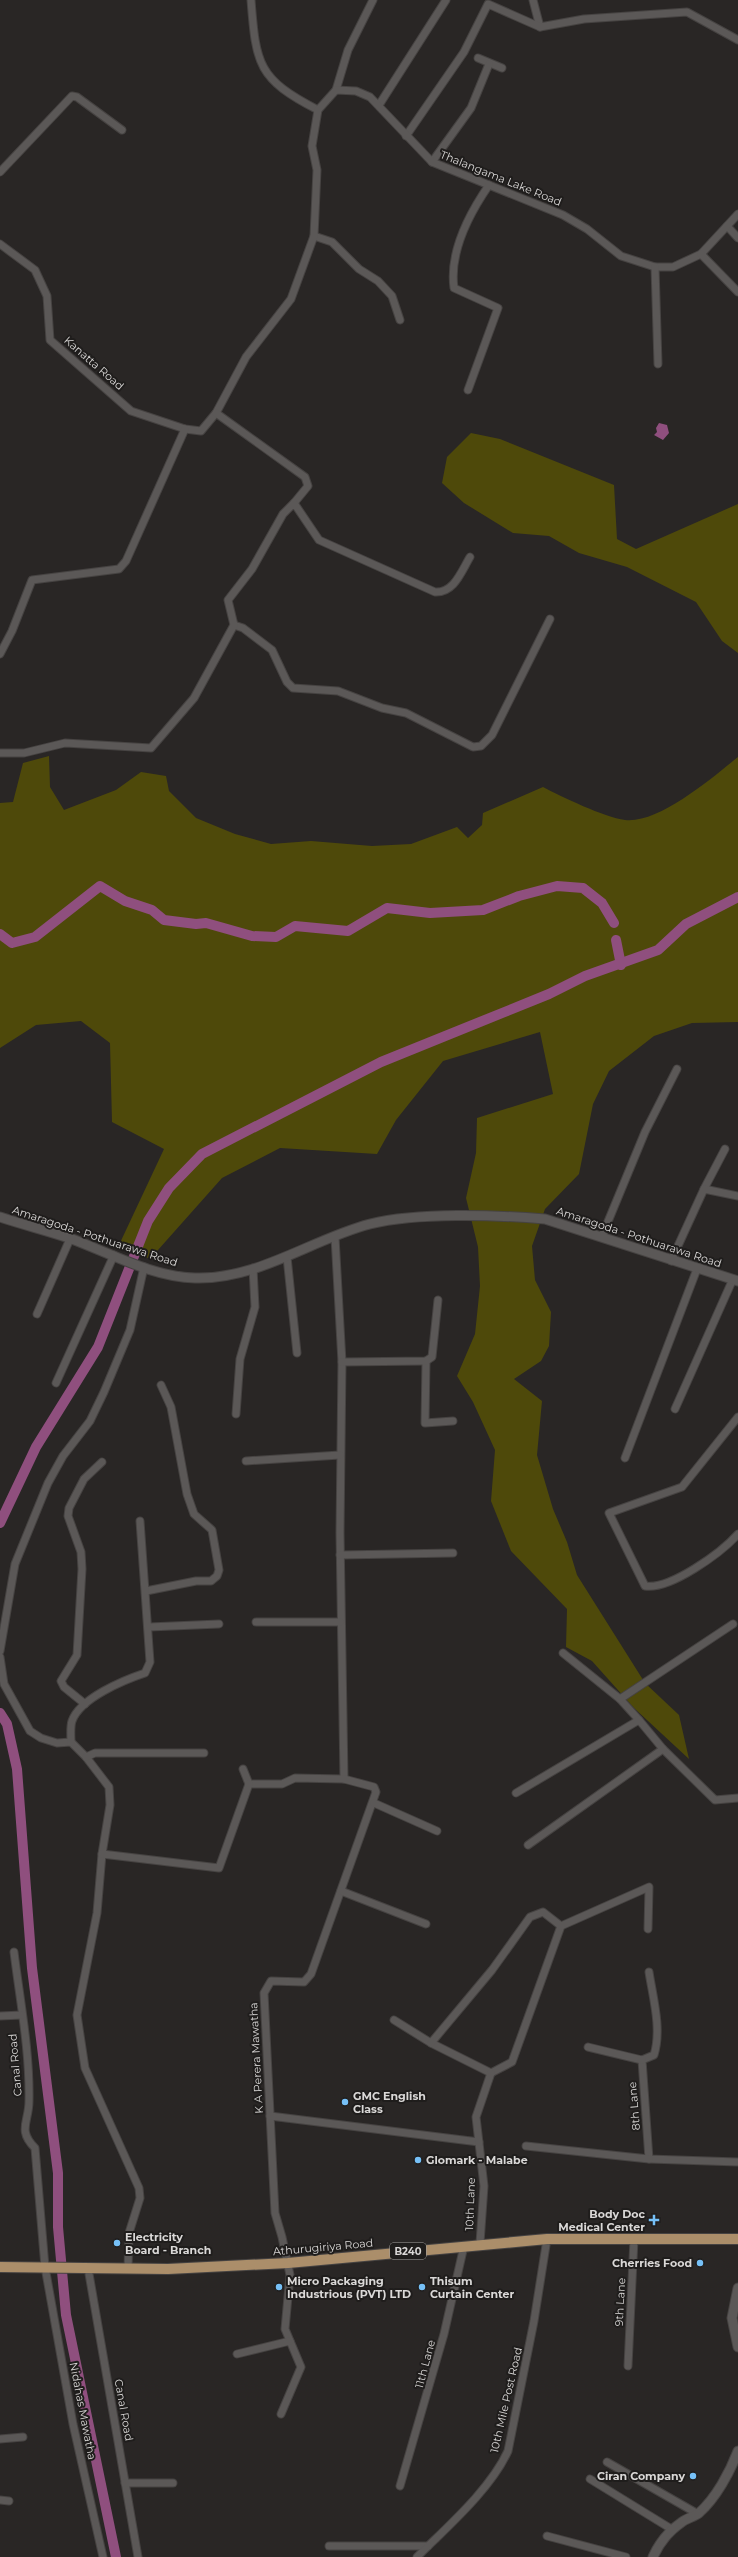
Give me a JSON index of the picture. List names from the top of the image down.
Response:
{
  "streets": {
    "main road": ["Athurugiriya Road", "B240"],
    "street": [
      "Thalangama Lake Road",
      "Kanatta Road",
      "Amaragoda - Pothuarawa Road",
      "K A Perera Mawatha",
      "Canal Road",
      "8th Lane",
      "10th Lane",
      "9th Lane",
      "11th Lane",
      "10th Mile Post Road",
      "Nidahas Mawatha"
    ]
  },
  "crossings": [
    ["K A Perera Mawatha", "Athurugiriya Road"],
    ["Canal Road", "Athurugiriya Road"],
    ["Canal Road", "B240"],
    ["Canal Road", "Nidahas Mawatha"],
    ["10th Lane", "Athurugiriya Road"],
    ["Athurugiriya Road", "B240"],
    ["Athurugiriya Road", "9th Lane"],
    ["Athurugiriya Road", "11th Lane"],
    ["Athurugiriya Road", "10th Mile Post Road"],
    ["Athurugiriya Road", "Nidahas Mawatha"],
    ["B240", "Nidahas Mawatha"]
  ],
  "places": {
    "other": [
      "GMC English Class",
      "Glomark - Malabe",
      "Electricity Board - Branch",
      "Cherries Food",
      "Micro Packaging Industrious (PVT) LTD",
      "Thisum Curtain Center",
      "Ciran Company"
    ],
    "health": ["Body Doc Medical Center"]
  }
}
